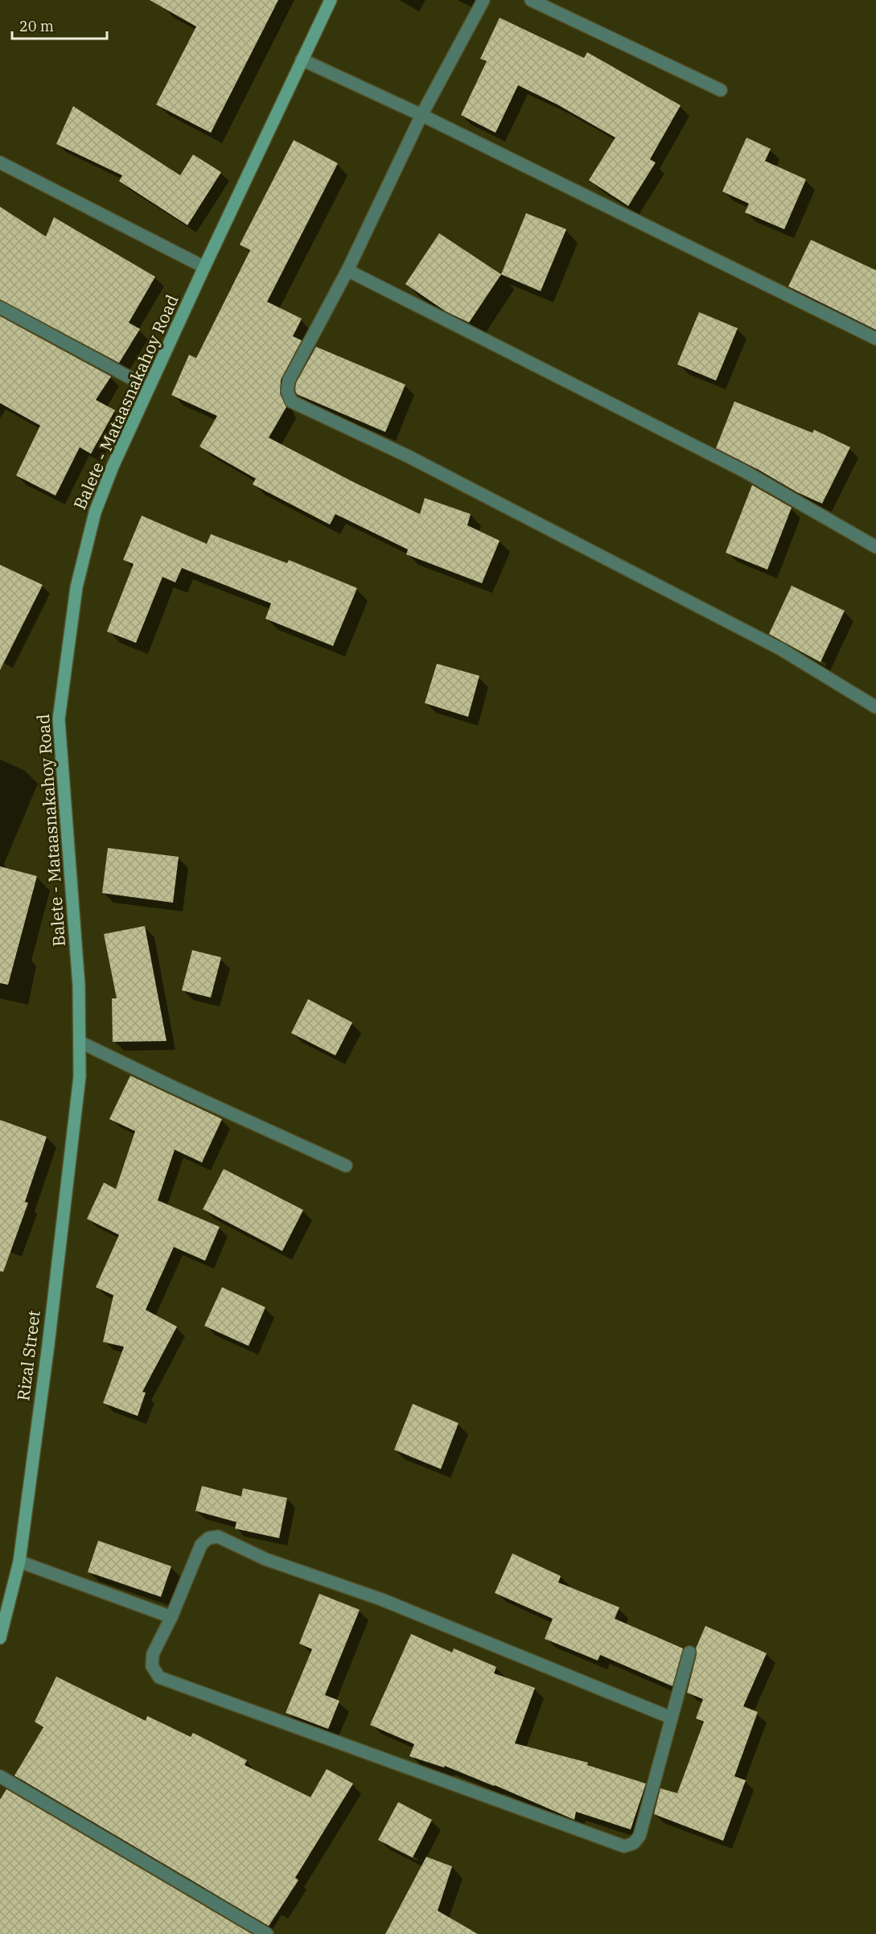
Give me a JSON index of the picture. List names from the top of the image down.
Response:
{
  "streets": {
    "main road": ["Balete - Mataasnakahoy Road", "Rizal Street"]
  },
  "crossings": [
    ["Balete - Mataasnakahoy Road", "Rizal Street"]
  ],
  "scale_bar": "20 m"
}
